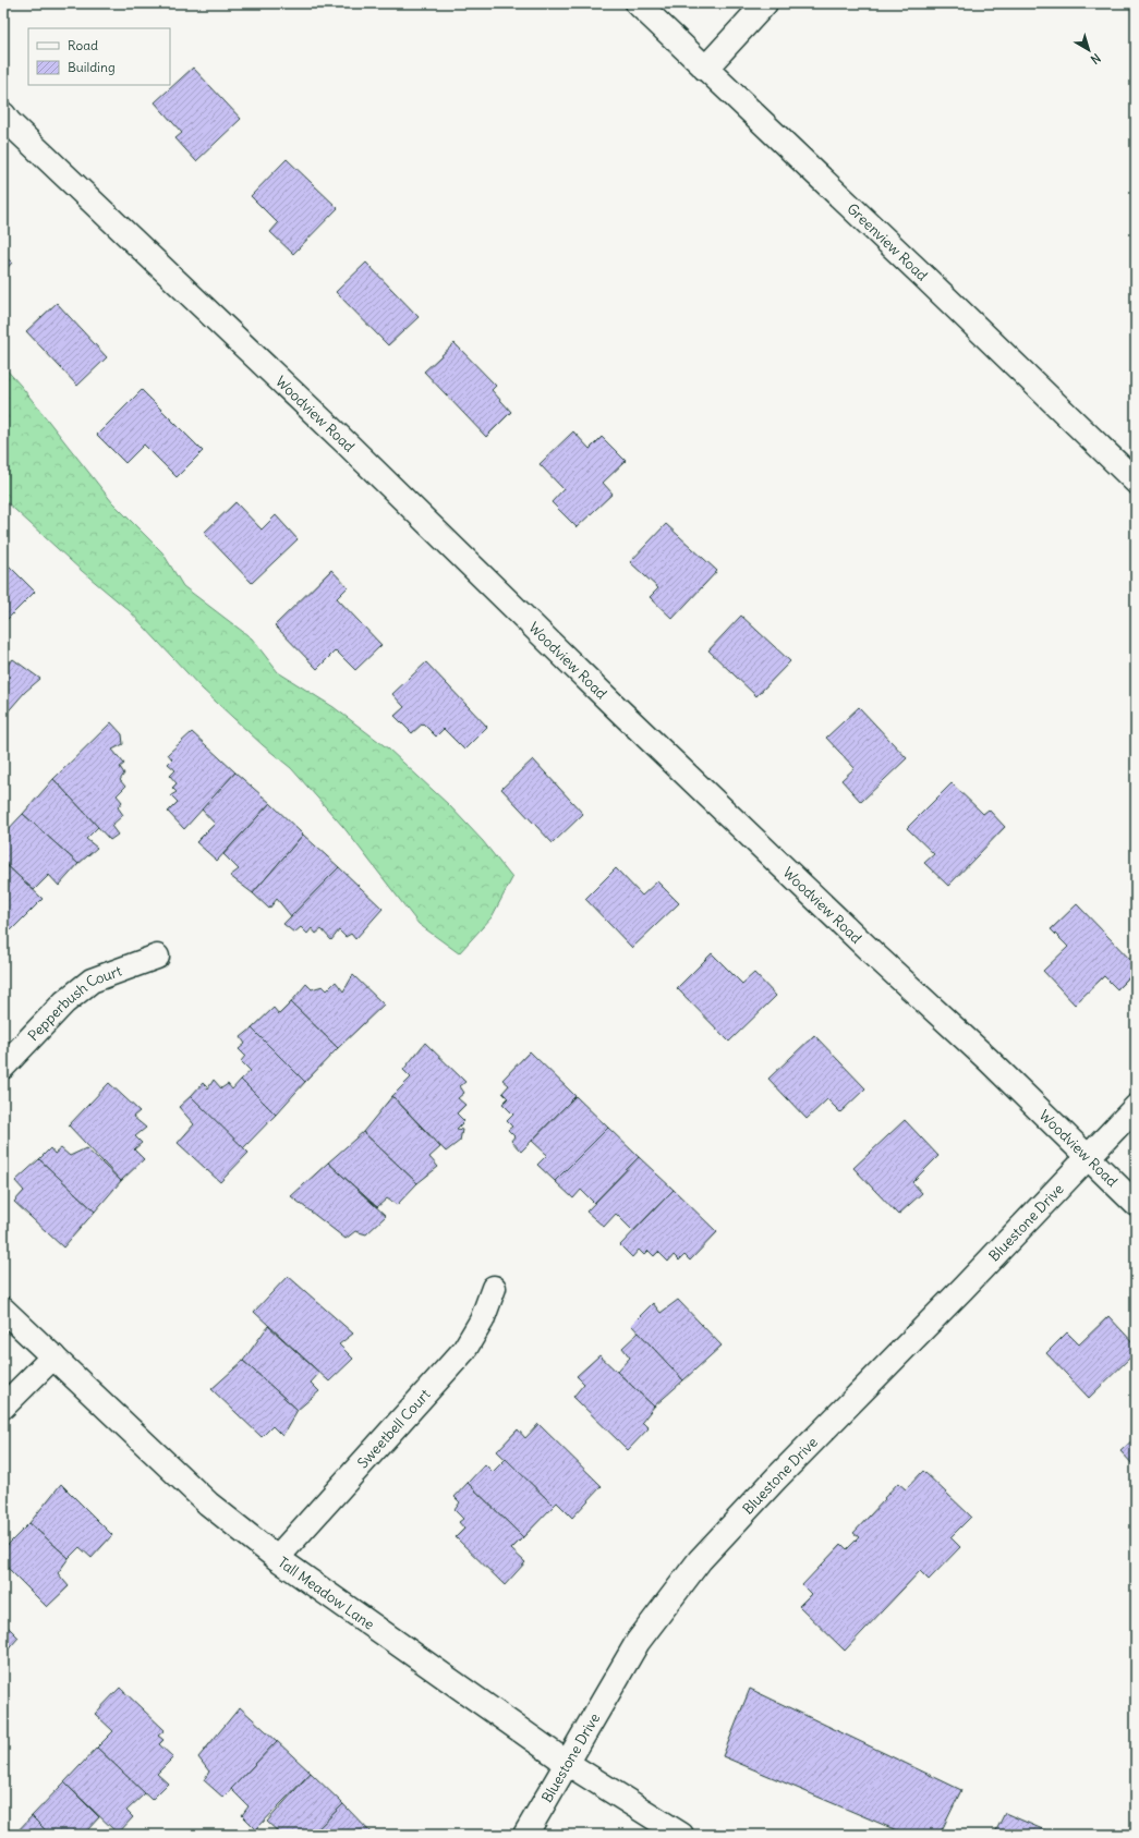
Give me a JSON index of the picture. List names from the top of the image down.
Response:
{
  "streets": {
    "street": [
      "Greenview Road",
      "Woodview Road",
      "Pepperbush Court",
      "Bluestone Drive",
      "Sweetbell Court",
      "Tall Meadow Lane"
    ]
  },
  "crossings": [
    ["Woodview Road", "Bluestone Drive"],
    ["Bluestone Drive", "Tall Meadow Lane"],
    ["Sweetbell Court", "Tall Meadow Lane"]
  ],
  "legend": ["Road", "Building"],
  "north": "bottom right"
}
